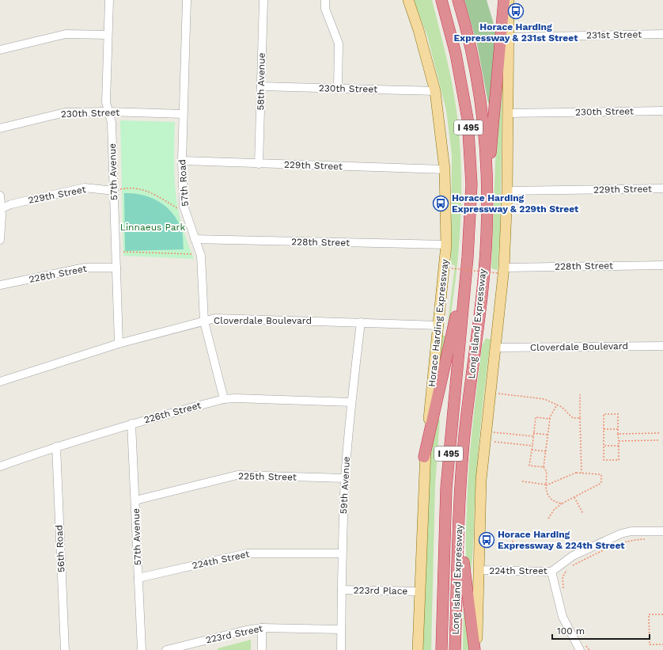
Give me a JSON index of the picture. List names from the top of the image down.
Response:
{
  "streets": {
    "highway": ["I 495", "Long Island Expressway"],
    "main road": ["Horace Harding Expressway"],
    "street": [
      "231st Street",
      "58th Avenue",
      "230th Street",
      "229th Street",
      "57th Avenue",
      "57th Road",
      "228th Street",
      "Cloverdale Boulevard",
      "226th Street",
      "225th Street",
      "59th Avenue",
      "56th Road",
      "224th Street",
      "223rd Place",
      "223rd Street"
    ]
  },
  "crossings": [
    ["58th Avenue", "230th Street"],
    ["58th Avenue", "229th Street"],
    ["230th Street", "57th Avenue"],
    ["230th Street", "57th Road"],
    ["230th Street", "Horace Harding Expressway"],
    ["229th Street", "57th Avenue"],
    ["229th Street", "57th Road"],
    ["229th Street", "Horace Harding Expressway"],
    ["57th Avenue", "228th Street"],
    ["57th Avenue", "Cloverdale Boulevard"],
    ["57th Avenue", "226th Street"],
    ["57th Avenue", "225th Street"],
    ["57th Avenue", "224th Street"],
    ["57th Road", "228th Street"],
    ["57th Road", "Cloverdale Boulevard"],
    ["57th Road", "226th Street"],
    ["228th Street", "Horace Harding Expressway"],
    ["Cloverdale Boulevard", "Horace Harding Expressway"],
    ["Cloverdale Boulevard", "59th Avenue"],
    ["Horace Harding Expressway", "223rd Place"],
    ["226th Street", "59th Avenue"],
    ["226th Street", "56th Road"],
    ["225th Street", "59th Avenue"],
    ["59th Avenue", "224th Street"],
    ["59th Avenue", "223rd Place"],
    ["59th Avenue", "223rd Street"]
  ],
  "parks": ["Linnaeus Park"],
  "places": {
    "bus stop": ["Horace Harding Expressway & 231st Street", "Horace Harding Expressway & 229th Street", "Horace Harding Expressway & 224th Street"]
  },
  "scale_bar": "100 m"
}
